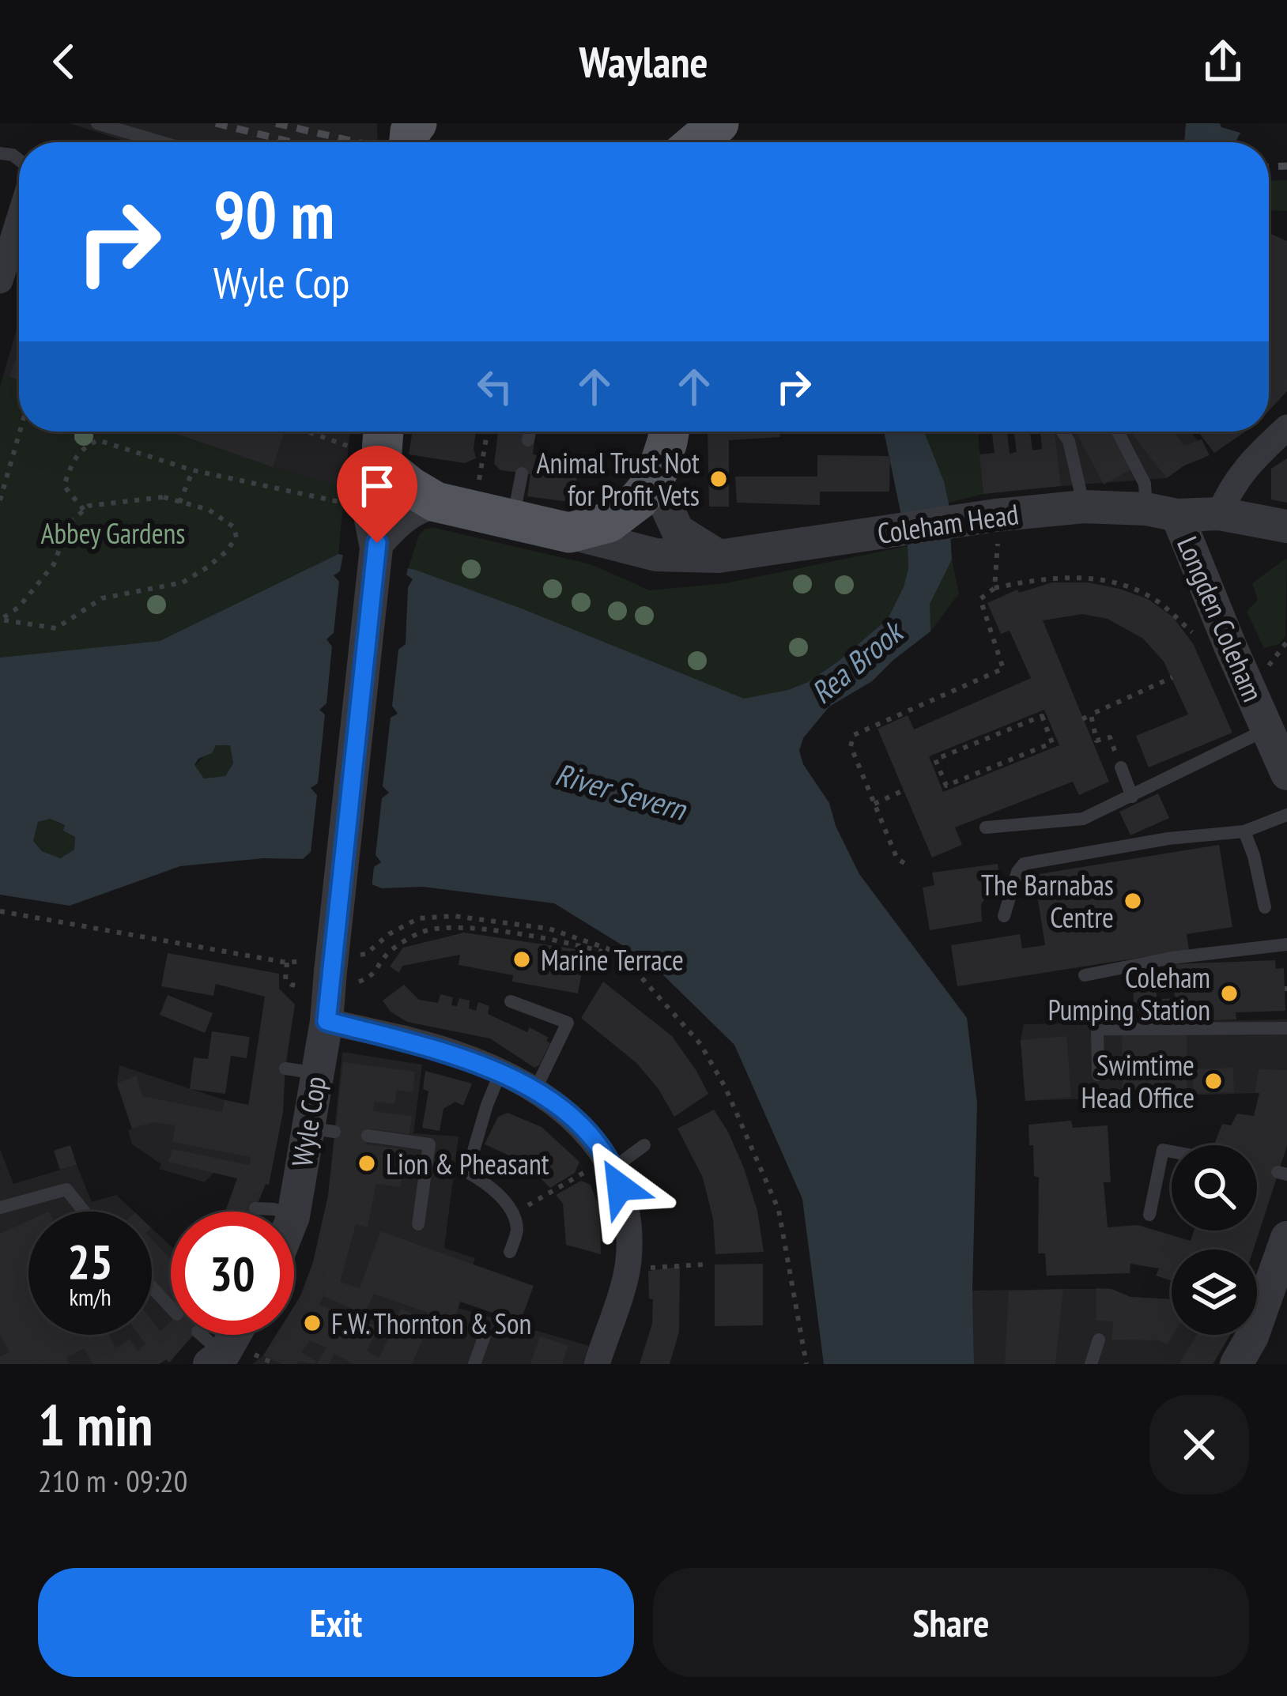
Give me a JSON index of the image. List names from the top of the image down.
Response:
{
  "streets": {
    "main road": ["Coleham Head"],
    "street": ["Longden Coleham", "Wyle Cop"]
  },
  "crossings": [
    ["Coleham Head", "Longden Coleham"],
    ["Coleham Head", "Wyle Cop"]
  ],
  "water": ["Rea Brook", "River Severn"],
  "parks": ["Abbey Gardens"],
  "places": [
    "Animal Trust Not for Profit Vets",
    "The Barnabas Centre",
    "Marine Terrace",
    "Coleham Pumping Station",
    "Swimtime Head Office",
    "Lion & Pheasant",
    "F.W. Thornton & Son"
  ],
  "page": {
    "header": "Waylane",
    "turn": ["90 m", "Wyle Cop"],
    "speed": "25 km/h",
    "limit": "30",
    "heading": ["1 min", "210 m · 09:20"],
    "buttons": ["Exit", "Share"]
  }
}
